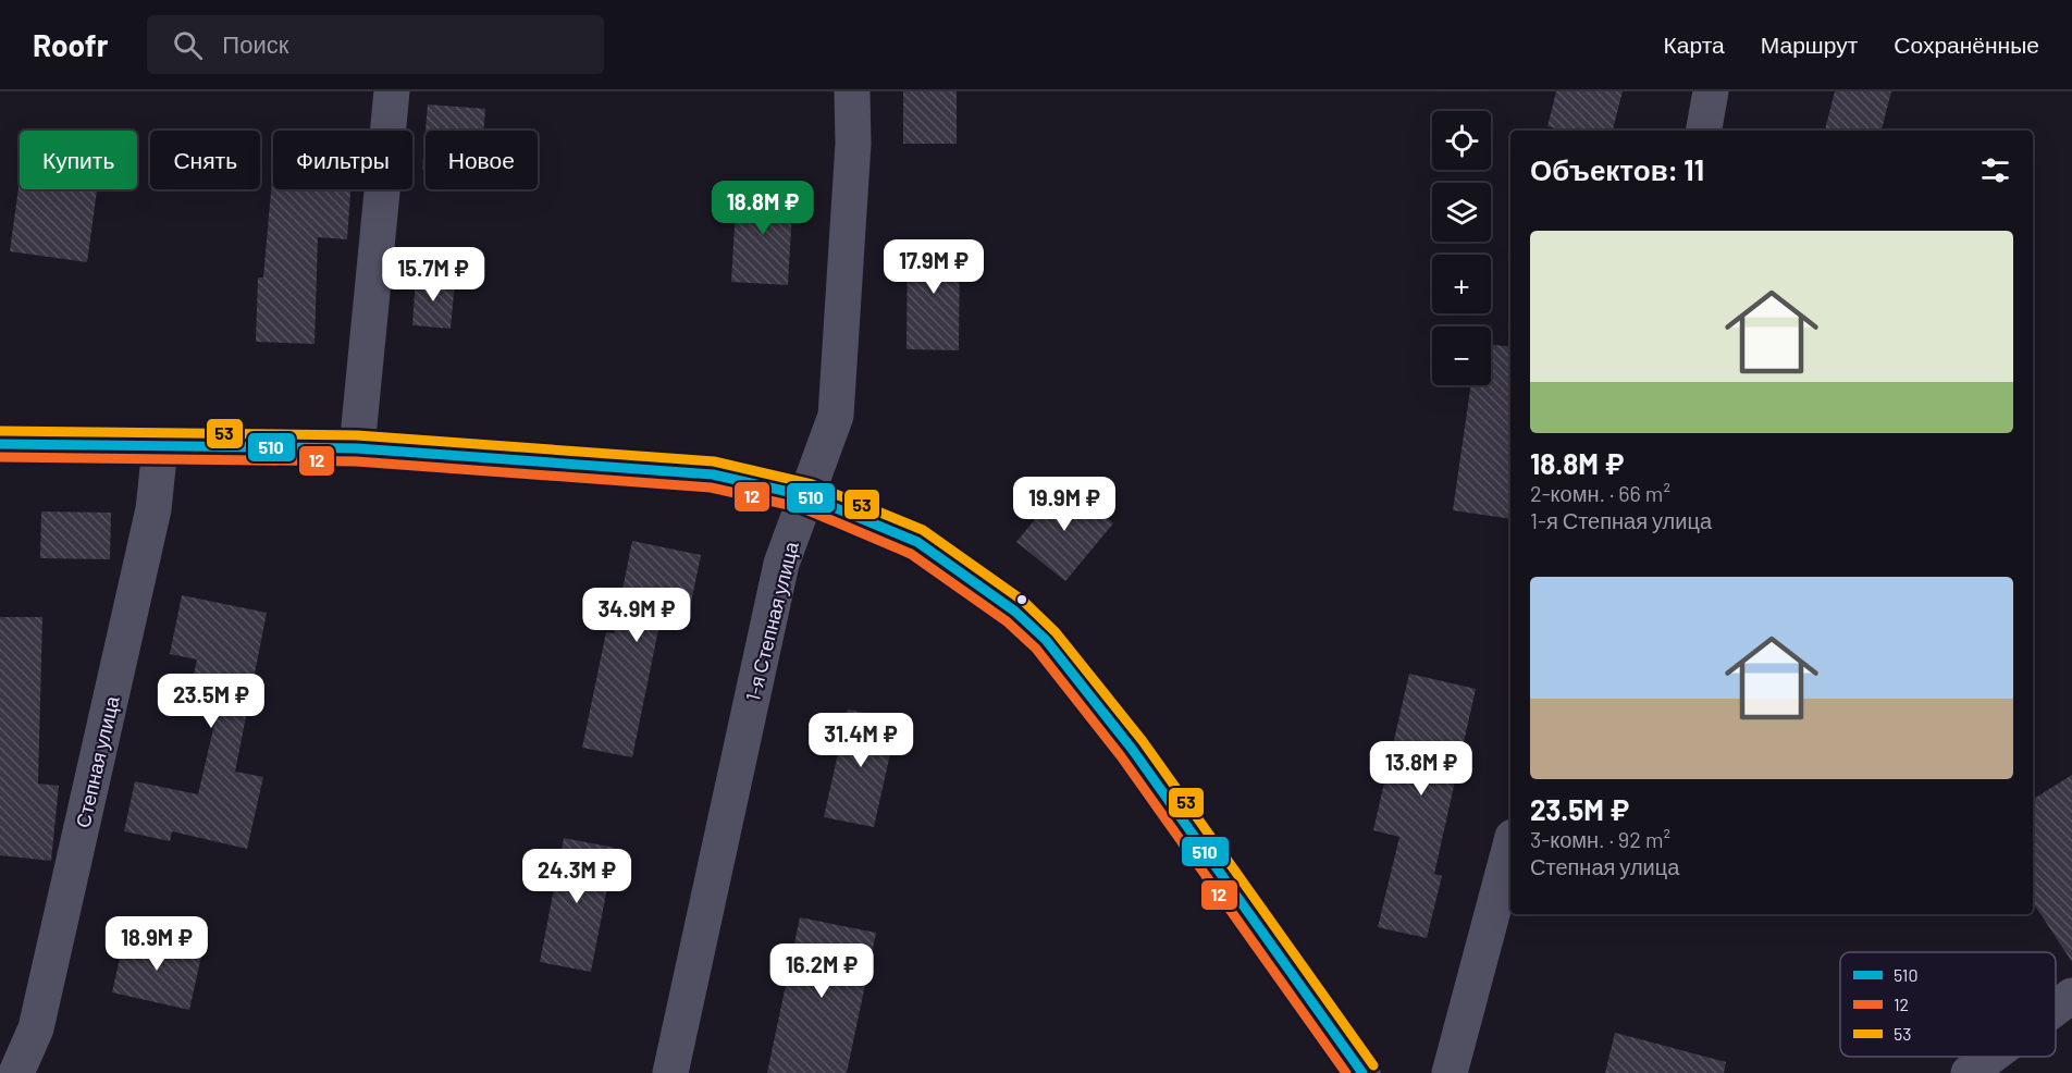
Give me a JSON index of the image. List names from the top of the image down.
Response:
{
  "streets": {
    "street": ["1-я Степная улица", "Степная улица"]
  },
  "lines": ["transit line 53", "transit line 510", "transit line 12"],
  "legend": ["510", "12", "53"],
  "page": {
    "header": "Roofr",
    "search": "Поиск",
    "nav": ["Карта", "Маршрут", "Сохранённые"],
    "map_buttons": ["+", "−"],
    "chip": [
      "Купить",
      "Снять",
      "Фильтры",
      "Новое"
    ],
    "heading": "Объектов: 11",
    "price": [
      "18.8M ₽",
      "17.9M ₽",
      "15.7M ₽",
      "19.9M ₽",
      "34.9M ₽",
      "23.5M ₽",
      "31.4M ₽",
      "13.8M ₽",
      "24.3M ₽",
      "18.9M ₽",
      "16.2M ₽"
    ],
    "list": [
      {
        "name": "18.8M ₽",
        "note": "2-комн. · 66 m² · 1-я Степная улица"
      },
      {
        "name": "23.5M ₽",
        "note": "3-комн. · 92 m² · Степная улица"
      }
    ]
  }
}
